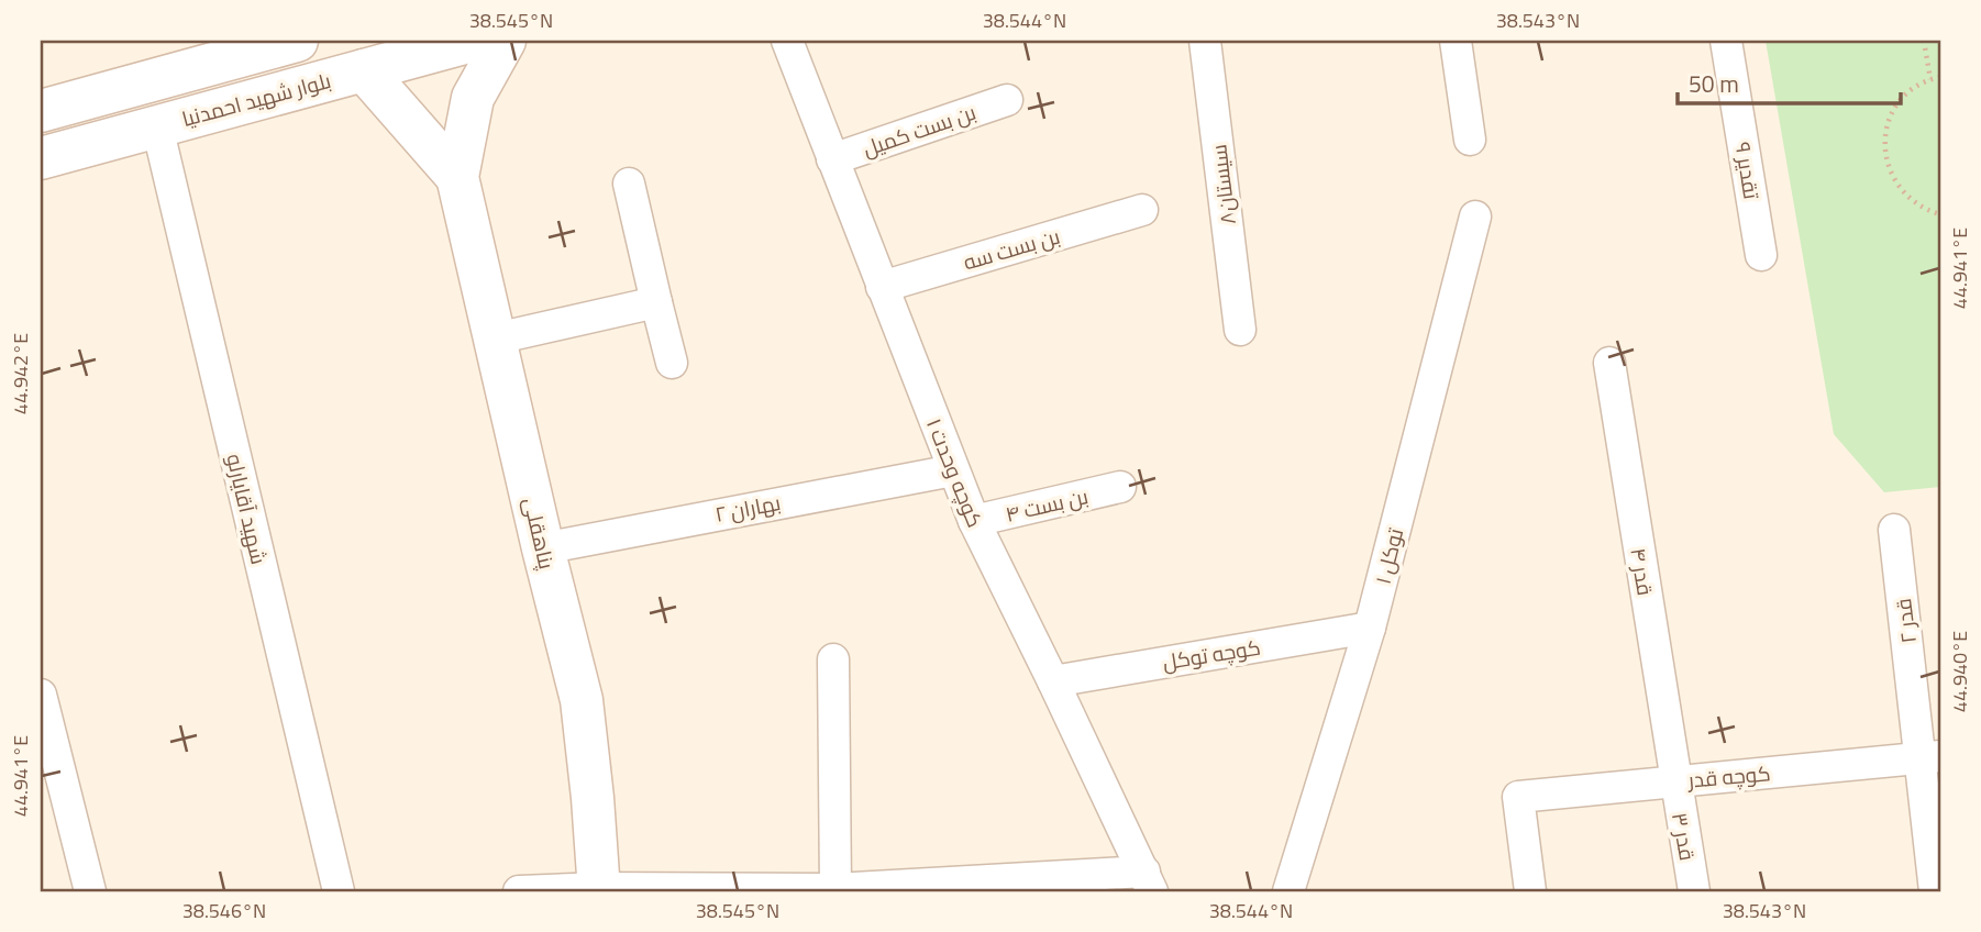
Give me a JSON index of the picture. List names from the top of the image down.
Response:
{
  "streets": {
    "street": [
      "بلوار شهید احمدنیا",
      "بن بست کمیل",
      "۹ تقدیر",
      "سیستان۸",
      "بن بست سه",
      "کوچه وحدت ۱",
      "بن بست ۴",
      "بهاران ۲",
      "شهید آقایارلو",
      "پناهقلی",
      "توکل ۱",
      "قدر ۴",
      "قدر ۲",
      "کوچه توکل",
      "کوچه قدر",
      "قدر ۳"
    ]
  },
  "crossings": [
    ["بلوار شهید احمدنیا", "شهید آقایارلو"],
    ["بلوار شهید احمدنیا", "پناهقلی"],
    ["بن بست کمیل", "کوچه وحدت ۱"],
    ["بن بست سه", "کوچه وحدت ۱"],
    ["کوچه وحدت ۱", "بن بست ۴"],
    ["کوچه وحدت ۱", "بهاران ۲"],
    ["کوچه وحدت ۱", "کوچه توکل"],
    ["بهاران ۲", "پناهقلی"],
    ["توکل ۱", "کوچه توکل"],
    ["قدر ۴", "کوچه قدر"],
    ["قدر ۴", "قدر ۳"],
    ["قدر ۲", "کوچه قدر"],
    ["کوچه قدر", "قدر ۳"]
  ],
  "scale_bar": "50 m",
  "coordinates": [
    "38.545°N",
    "38.544°N",
    "38.543°N",
    "44.941°E",
    "44.942°E",
    "44.940°E",
    "38.546°N"
  ]
}
